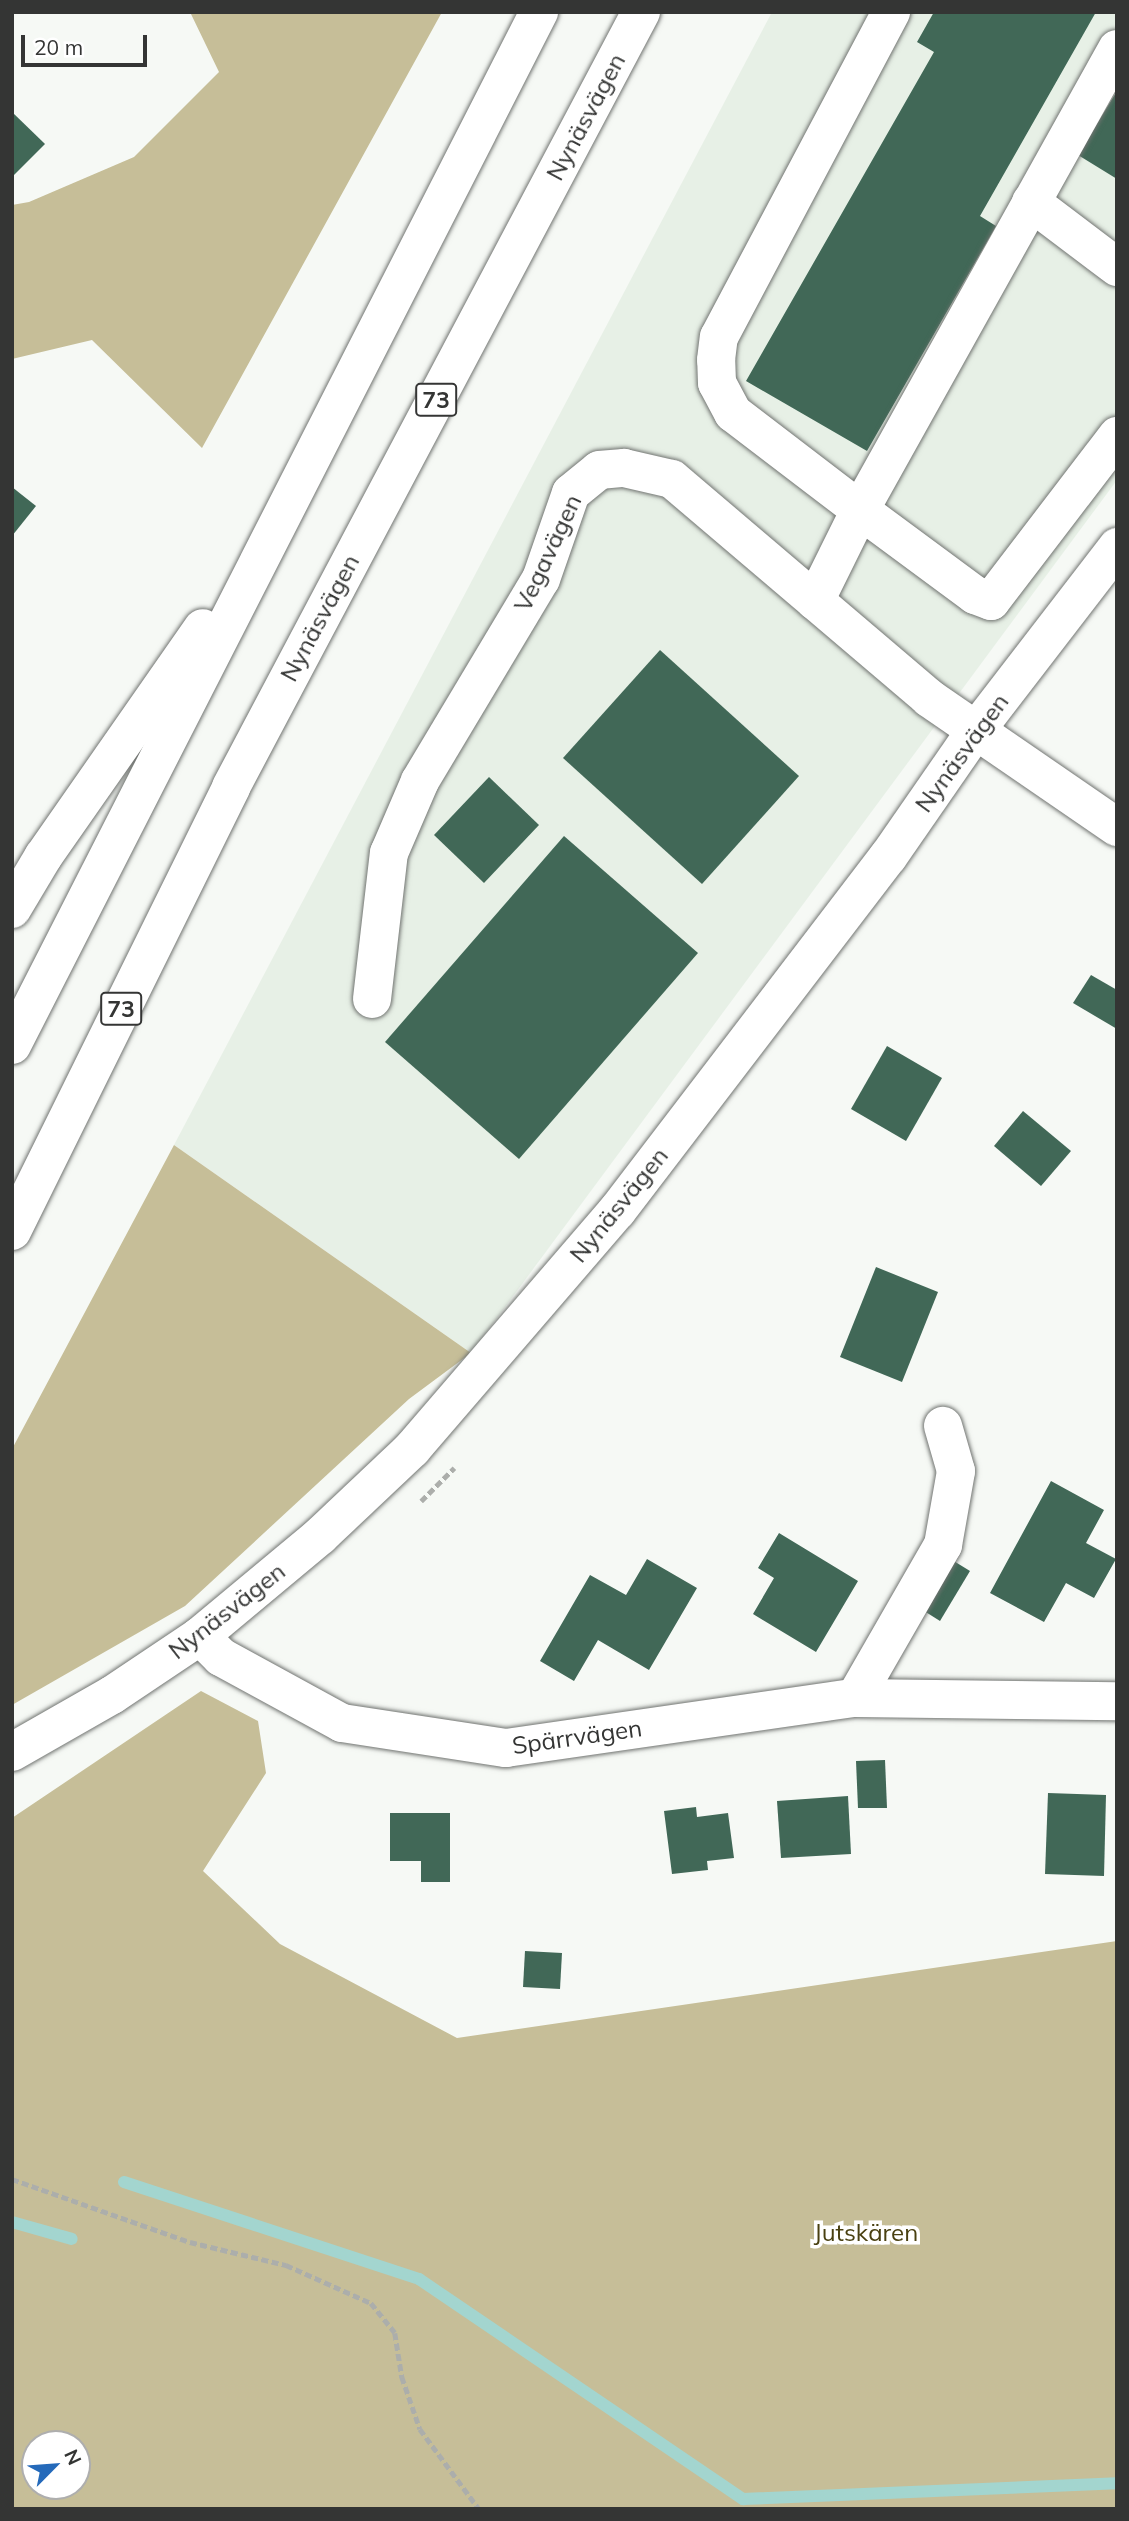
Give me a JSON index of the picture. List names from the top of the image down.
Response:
{
  "streets": {
    "main road": [
      "Nynäsvägen",
      "73",
      "Vegavägen",
      "Spärrvägen"
    ]
  },
  "crossings": [
    ["Nynäsvägen", "Vegavägen"],
    ["Nynäsvägen", "Spärrvägen"]
  ],
  "parks": ["Jutskären"],
  "scale_bar": "20 m",
  "north": "top right"
}
